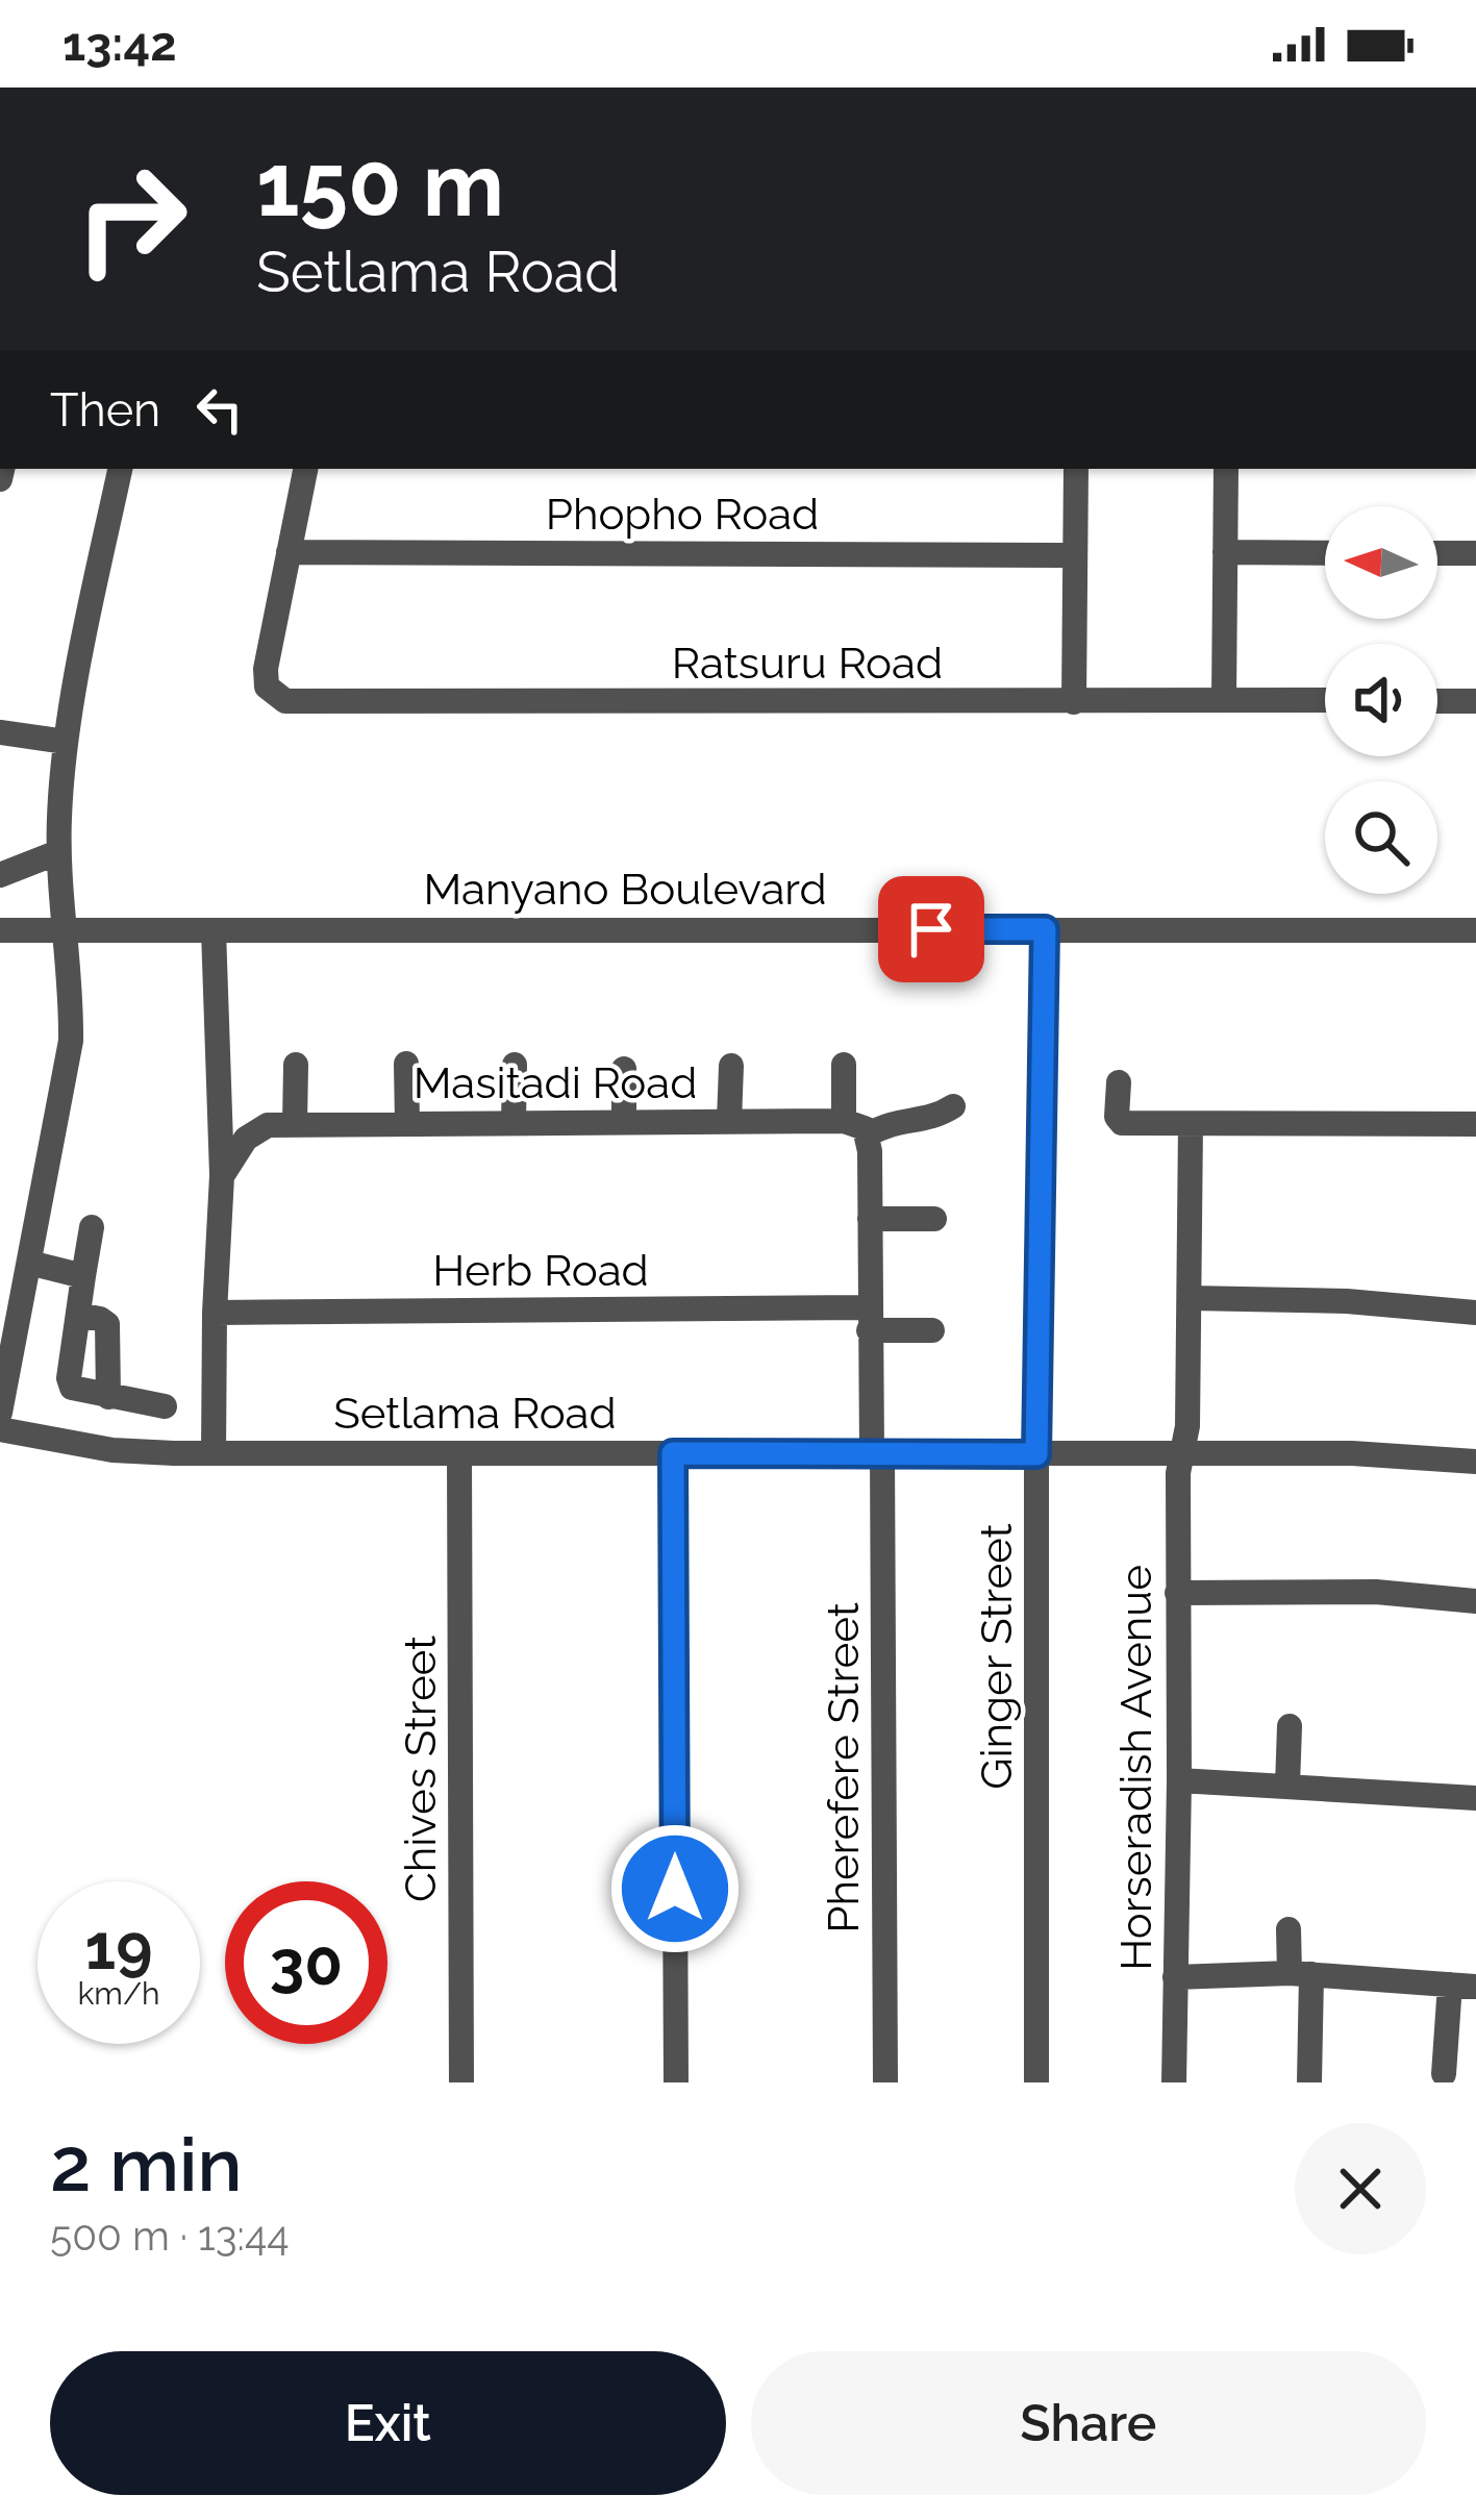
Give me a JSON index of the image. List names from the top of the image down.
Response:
{
  "streets": {
    "street": [
      "Phopho Road",
      "Ratsuru Road",
      "Manyano Boulevard",
      "Masitadi Road",
      "Herb Road",
      "Setlama Road",
      "Ginger Street",
      "Pherefere Street",
      "Horseradish Avenue",
      "Chives Street"
    ]
  },
  "crossings": [
    ["Phopho Road", "Ratsuru Road"],
    ["Manyano Boulevard", "Ginger Street"],
    ["Setlama Road", "Ginger Street"],
    ["Setlama Road", "Pherefere Street"],
    ["Setlama Road", "Horseradish Avenue"],
    ["Setlama Road", "Chives Street"]
  ],
  "north": "left",
  "page": {
    "status": "13:42",
    "turn": ["150 m", "Setlama Road"],
    "then": "Then",
    "speed": "19 km/h",
    "limit": "30",
    "heading": ["2 min", "500 m · 13:44"],
    "buttons": ["Exit", "Share"]
  }
}
